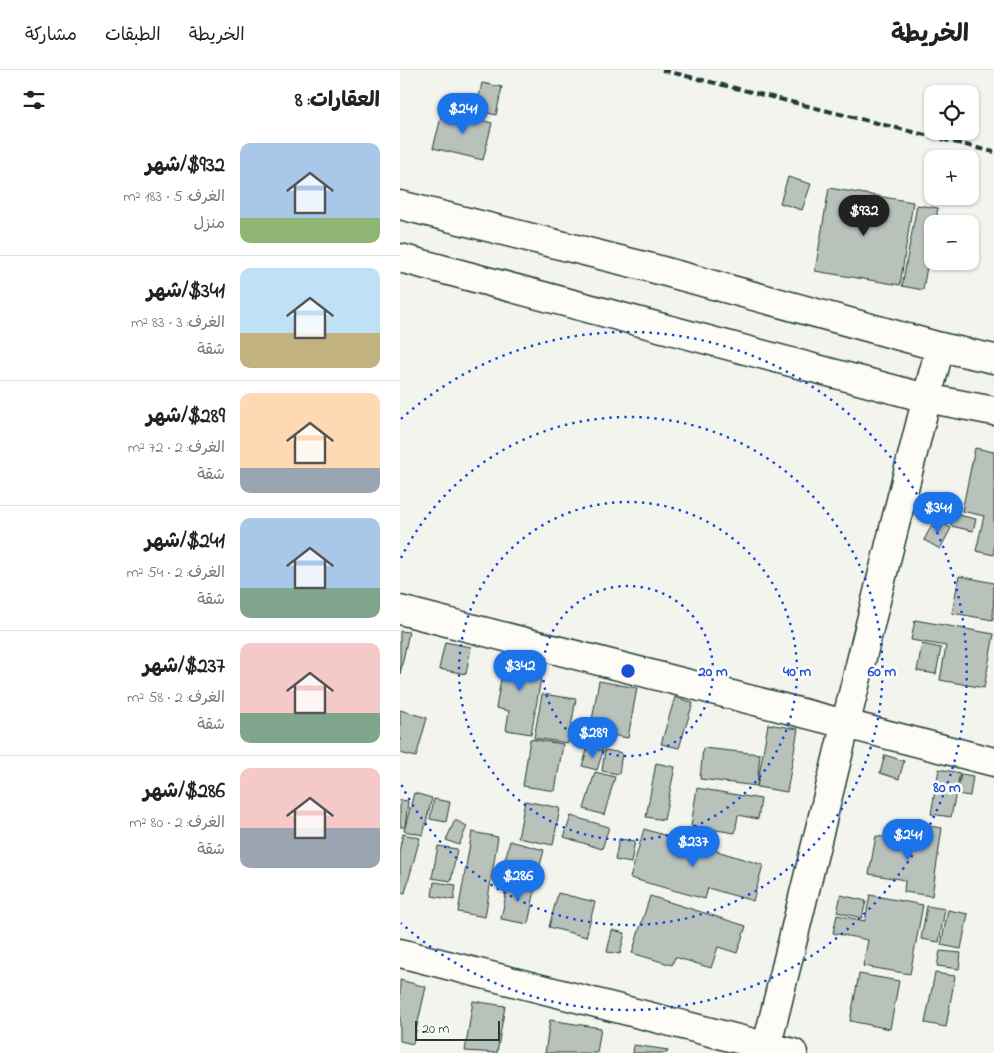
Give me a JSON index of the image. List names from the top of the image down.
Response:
{
  "scale_bar": "20 m",
  "page": {
    "header": "الخريطة",
    "nav": ["الخريطة", "الطبقات", "مشاركة"],
    "heading": "العقارات: 8",
    "map_buttons": ["+", "−"],
    "price": [
      "$241",
      "$932",
      "$341",
      "$342",
      "$289",
      "$241",
      "$237",
      "$286"
    ],
    "list": [
      {
        "name": "$932/شهر",
        "note": "الغرف: 5 · 183 m² · منزل"
      },
      {
        "name": "$341/شهر",
        "note": "الغرف: 3 · 83 m² · شقة"
      },
      {
        "name": "$289/شهر",
        "note": "الغرف: 2 · 72 m² · شقة"
      },
      {
        "name": "$241/شهر",
        "note": "الغرف: 2 · 54 m² · شقة"
      },
      {
        "name": "$237/شهر",
        "note": "الغرف: 2 · 58 m² · شقة"
      },
      {
        "name": "$286/شهر",
        "note": "الغرف: 2 · 80 m² · شقة"
      }
    ],
    "scale": "20 m"
  },
  "rings": [
    "20 m",
    "40 m",
    "60 m",
    "80 m"
  ]
}
